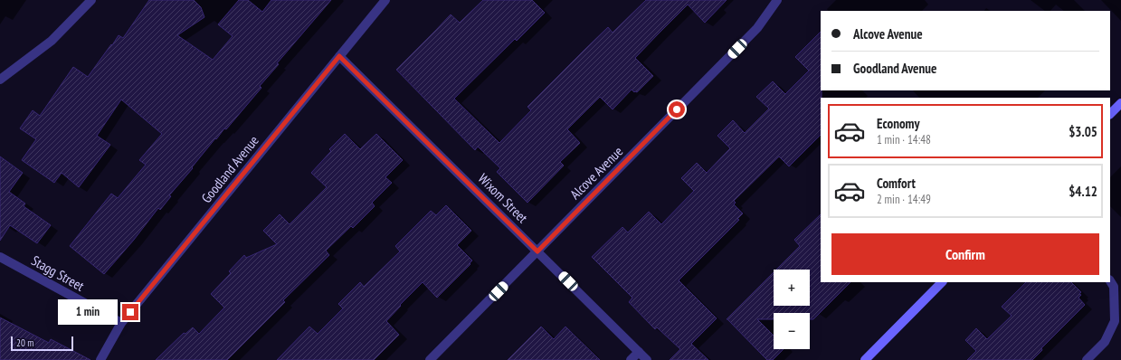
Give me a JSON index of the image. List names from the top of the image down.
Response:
{
  "streets": {
    "street": [
      "Goodland Avenue",
      "Alcove Avenue",
      "Wixom Street",
      "Stagg Street"
    ]
  },
  "crossings": [
    ["Goodland Avenue", "Wixom Street"],
    ["Goodland Avenue", "Stagg Street"],
    ["Alcove Avenue", "Wixom Street"]
  ],
  "scale_bar": "20 m",
  "page": {
    "banner": ["Alcove Avenue", "Goodland Avenue"],
    "list": [
      {
        "name": "Economy",
        "note": "1 min · 14:48",
        "value": "$3.05"
      },
      {
        "name": "Comfort",
        "note": "2 min · 14:49",
        "value": "$4.12"
      }
    ],
    "buttons": "Confirm",
    "map_buttons": ["+", "−"],
    "bubble": "1 min",
    "scale": "20 m"
  }
}
